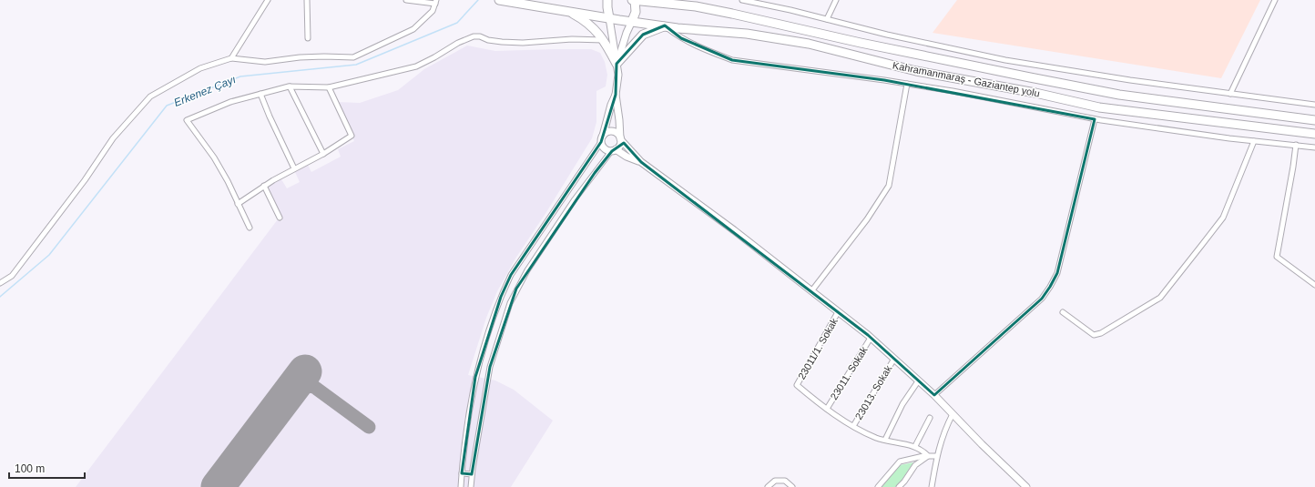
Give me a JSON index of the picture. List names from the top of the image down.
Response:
{
  "streets": {
    "highway": ["Kahramanmaraş - Gaziantep yolu"],
    "street": ["23011/1. Sokak", "23011. Sokak", "23013. Sokak"]
  },
  "crossings": [
    ["23011/1. Sokak", "23011. Sokak"]
  ],
  "water": ["Erkenez Çayı"],
  "scale_bar": "100 m"
}
